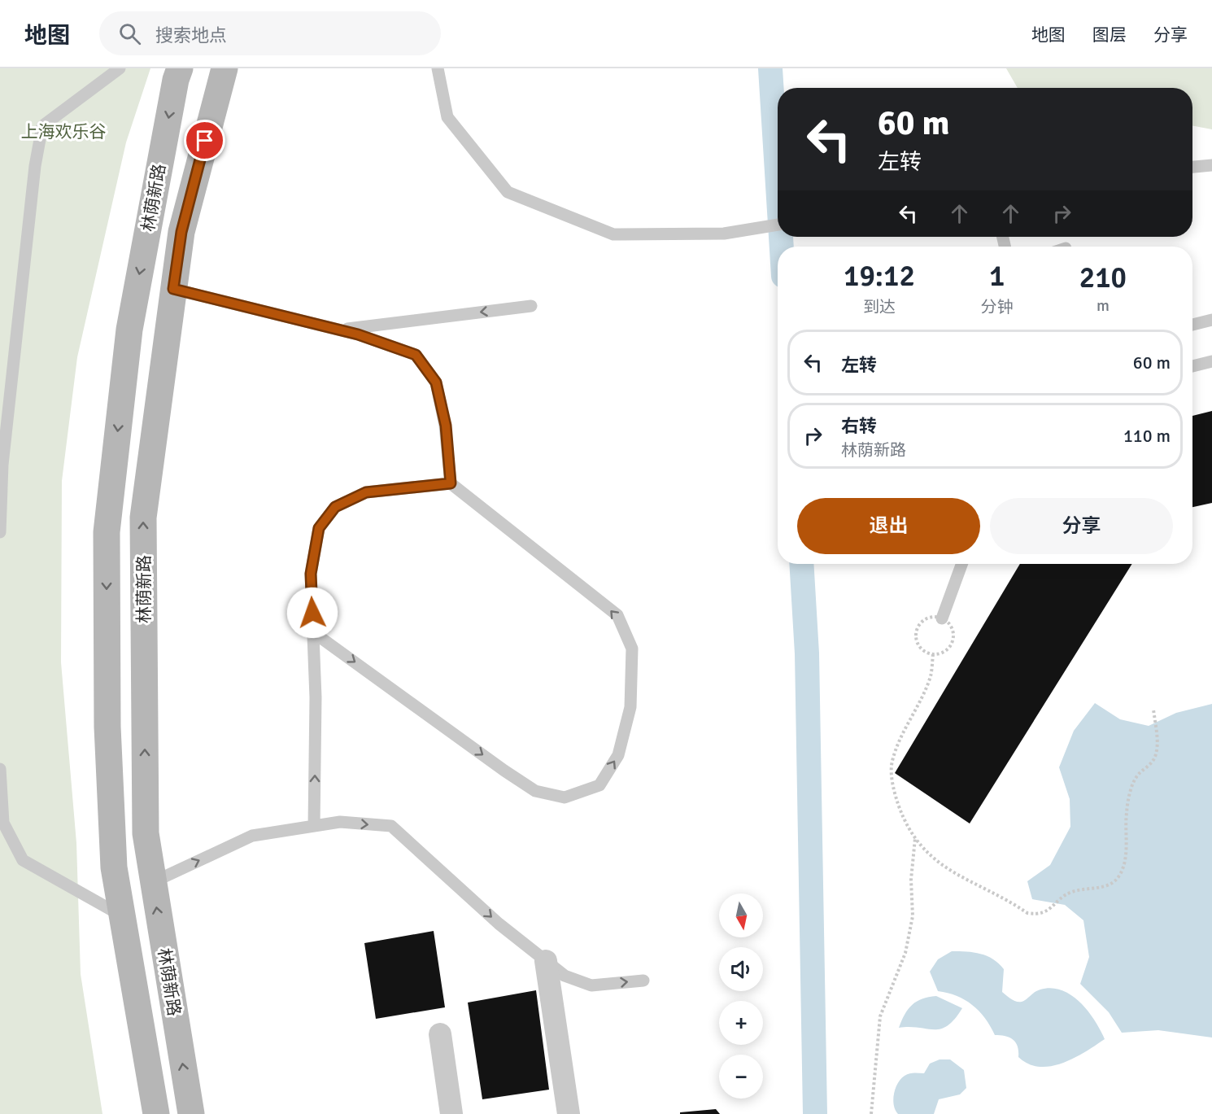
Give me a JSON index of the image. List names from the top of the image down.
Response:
{
  "streets": {
    "main road": ["林荫新路"]
  },
  "parks": ["上海欢乐谷"],
  "north": "bottom",
  "page": {
    "header": "地图",
    "search": "搜索地点",
    "nav": ["地图", "图层", "分享"],
    "turn": ["60 m", "左转"],
    "eta": [
      "19:12",
      "到达",
      "1",
      "分钟",
      "210",
      "m"
    ],
    "list": [
      {
        "name": "左转",
        "value": "60 m"
      },
      {
        "name": "右转",
        "note": "林荫新路",
        "value": "110 m"
      }
    ],
    "buttons": ["退出", "分享"],
    "map_buttons": ["+", "−"]
  }
}
